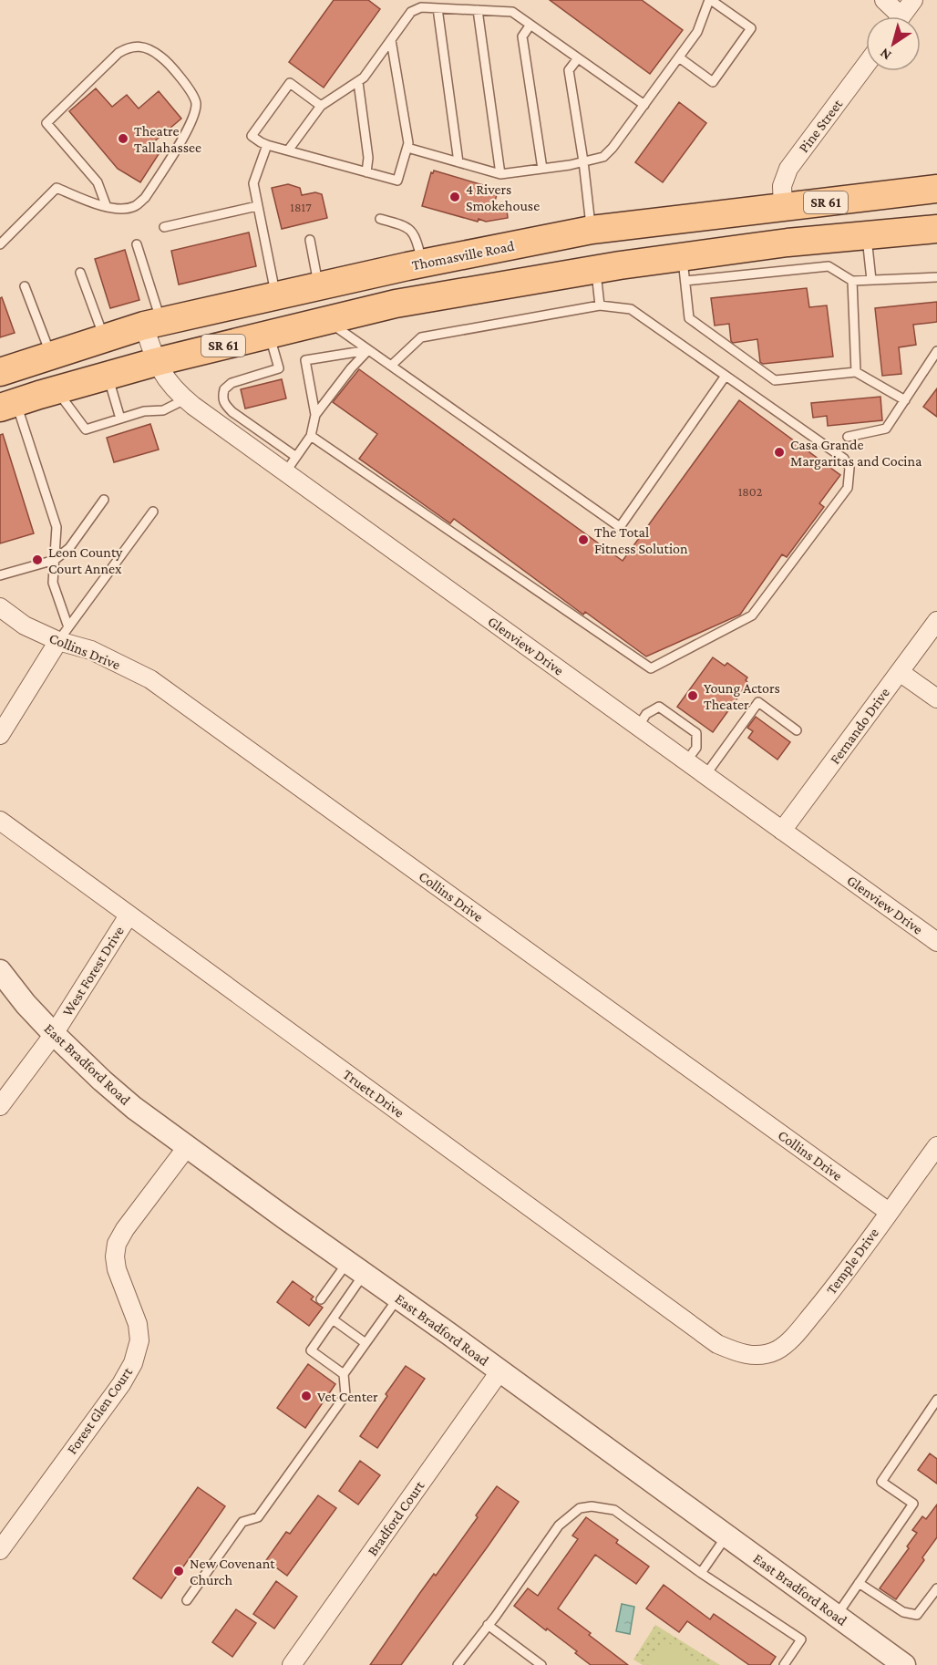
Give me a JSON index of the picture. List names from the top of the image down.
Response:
{
  "streets": {
    "main road": ["SR 61", "Thomasville Road"],
    "street": [
      "Pine Street",
      "Glenview Drive",
      "Collins Drive",
      "Fernando Drive",
      "West Forest Drive",
      "East Bradford Road",
      "Truett Drive",
      "Temple Drive",
      "Forest Glen Court",
      "Bradford Court"
    ]
  },
  "crossings": [
    ["Pine Street", "Thomasville Road"],
    ["SR 61", "Glenview Drive"],
    ["Thomasville Road", "Glenview Drive"],
    ["Glenview Drive", "Fernando Drive"],
    ["Collins Drive", "Temple Drive"],
    ["West Forest Drive", "East Bradford Road"],
    ["West Forest Drive", "Truett Drive"],
    ["East Bradford Road", "Forest Glen Court"],
    ["East Bradford Road", "Bradford Court"],
    ["Truett Drive", "Temple Drive"]
  ],
  "places": [
    "Theatre Tallahassee",
    "4 Rivers Smokehouse",
    "Casa Grande Margaritas and Cocina",
    "The Total Fitness Solution",
    "Leon County Court Annex",
    "Young Actors Theater",
    "Vet Center",
    "New Covenant Church"
  ],
  "house_numbers": ["1817", "1802"],
  "north": "bottom left"
}
